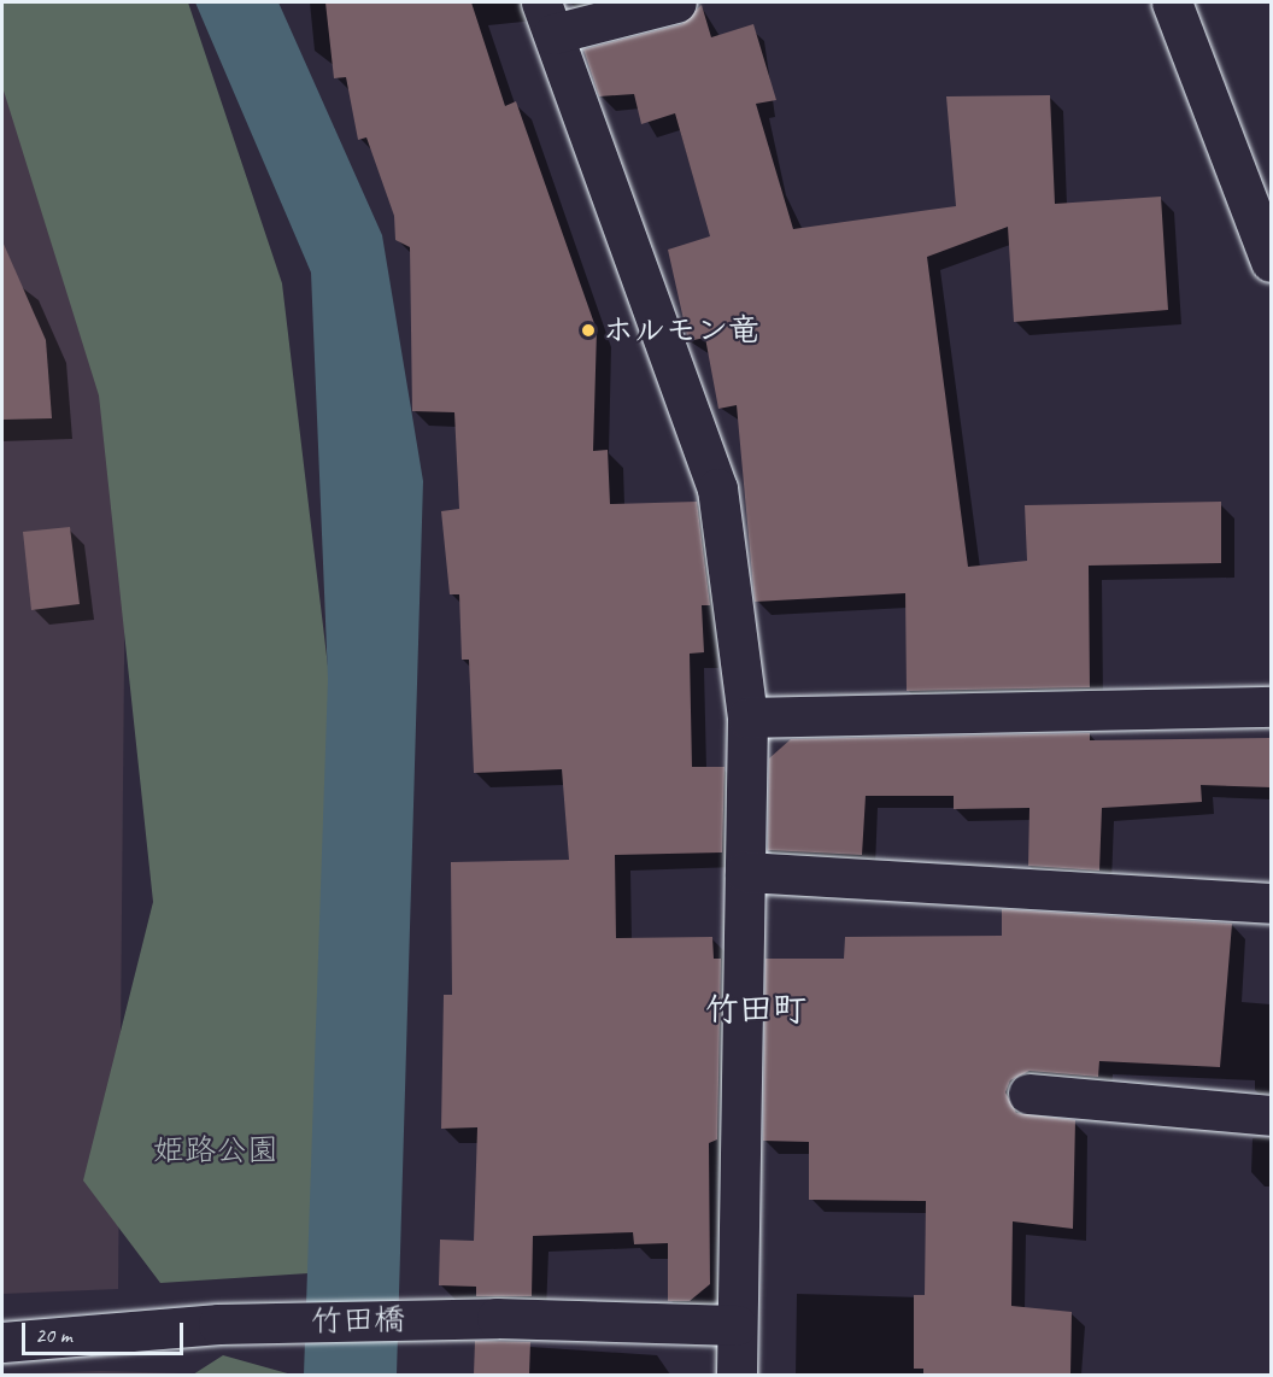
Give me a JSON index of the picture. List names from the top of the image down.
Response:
{
  "streets": {
    "street": ["竹田橋"]
  },
  "districts": ["竹田町"],
  "parks": ["姫路公園"],
  "places": ["ホルモン竜"],
  "scale_bar": "20 m"
}
